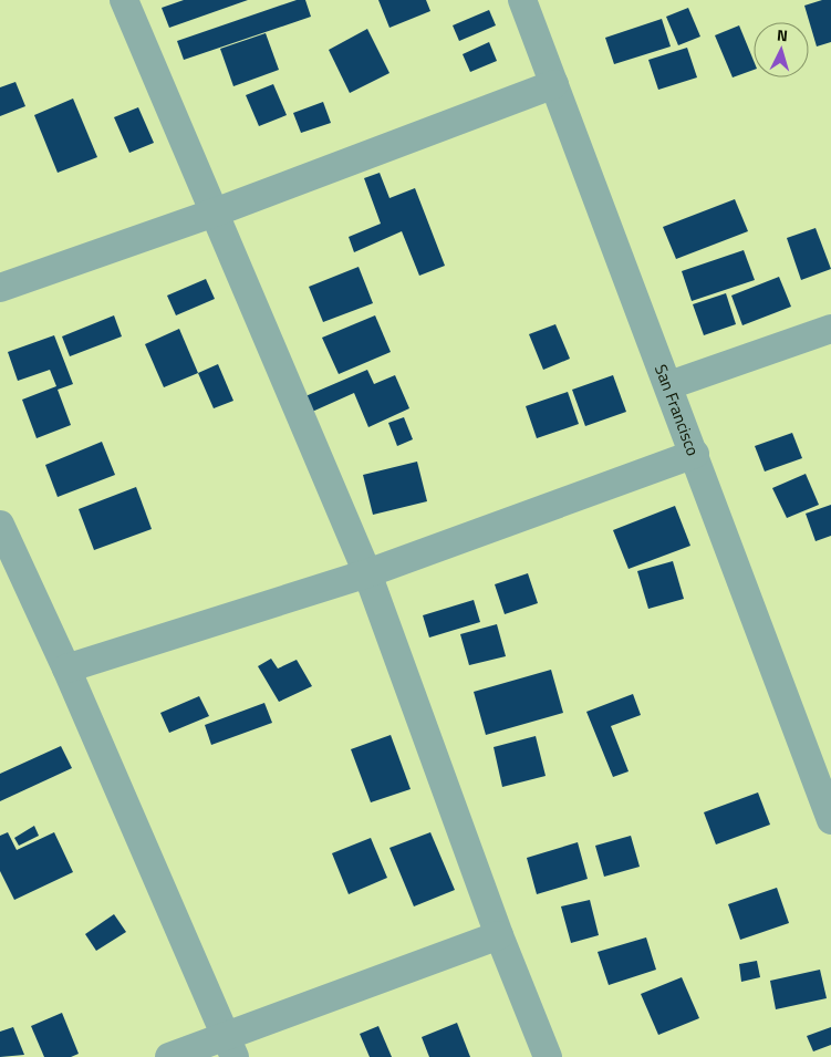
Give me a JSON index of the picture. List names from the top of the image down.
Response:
{
  "streets": {
    "street": ["San Francisco"]
  },
  "north": "top"
}
